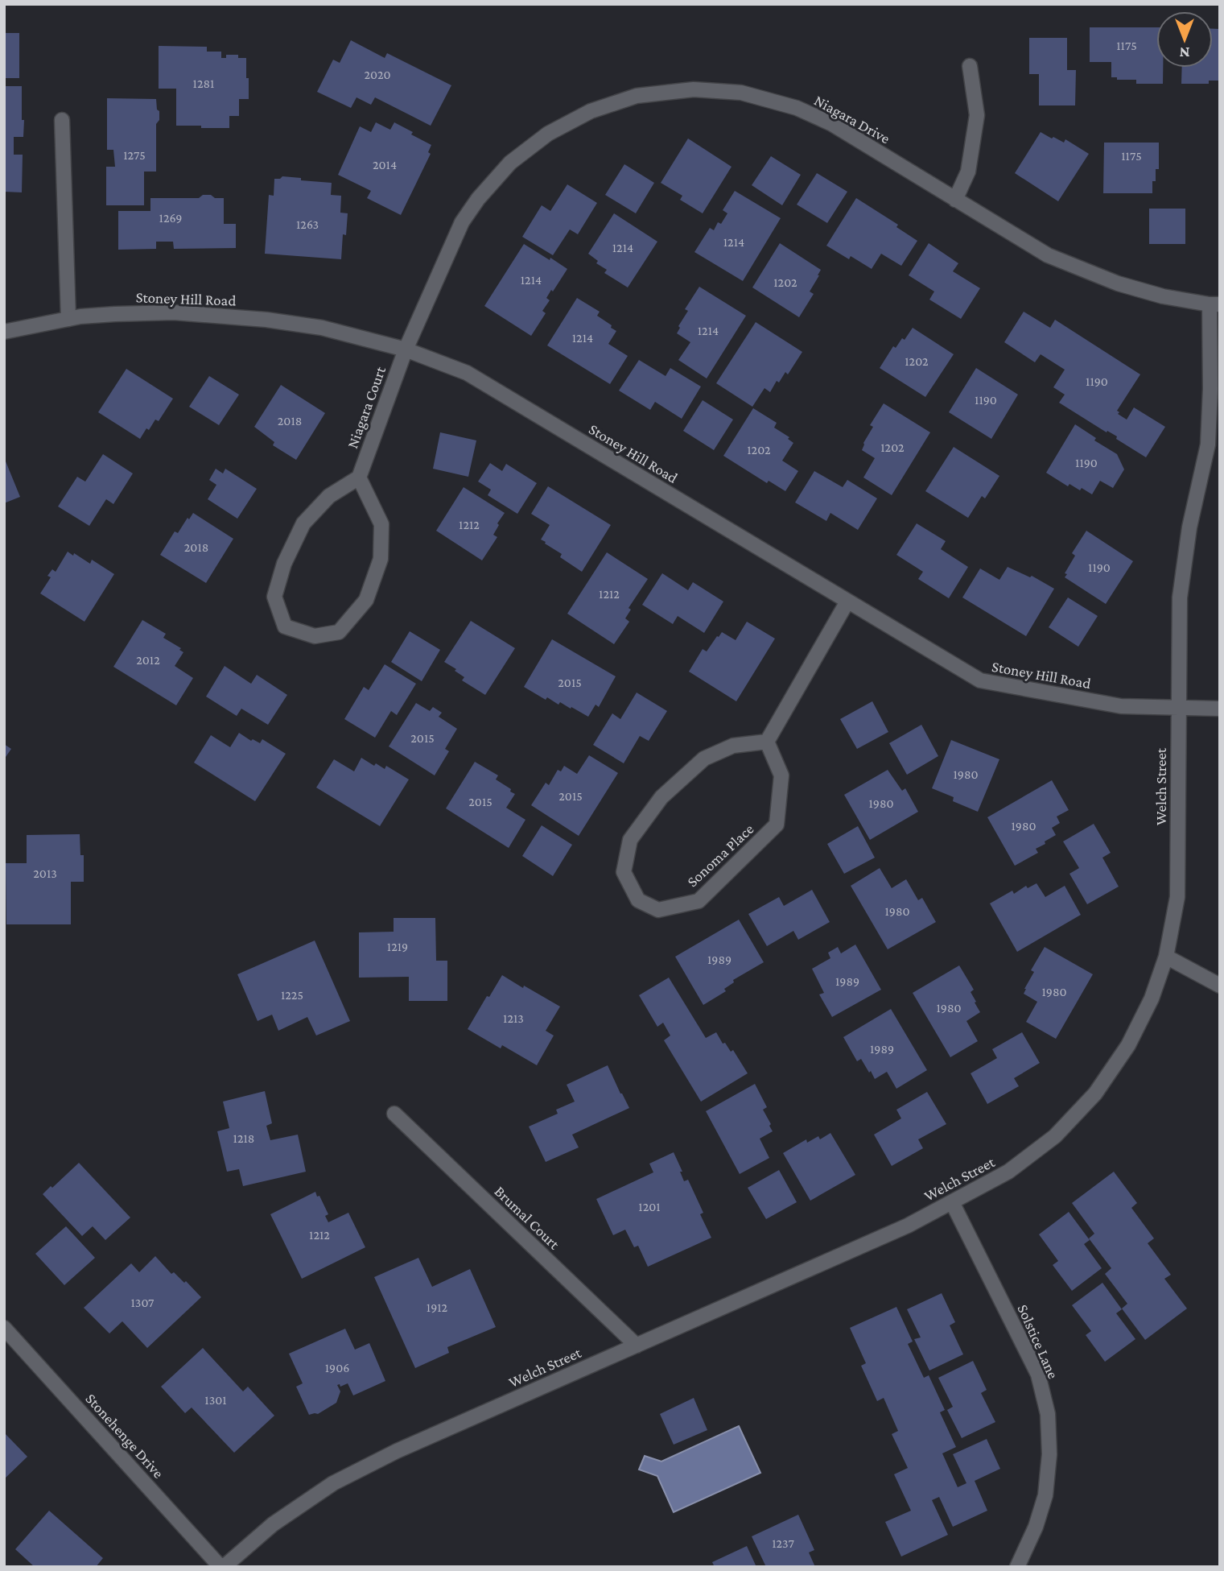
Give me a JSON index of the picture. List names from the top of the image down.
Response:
{
  "streets": {
    "street": [
      "Niagara Drive",
      "Stoney Hill Road",
      "Niagara Court",
      "Welch Street",
      "Sonoma Place",
      "Brumal Court",
      "Solstice Lane",
      "Stonehenge Drive"
    ]
  },
  "crossings": [
    ["Niagara Drive", "Stoney Hill Road"],
    ["Niagara Drive", "Niagara Court"],
    ["Niagara Drive", "Welch Street"],
    ["Stoney Hill Road", "Niagara Court"],
    ["Stoney Hill Road", "Welch Street"],
    ["Welch Street", "Brumal Court"],
    ["Welch Street", "Solstice Lane"],
    ["Welch Street", "Stonehenge Drive"]
  ],
  "house_numbers": [
    "1175",
    "2020",
    "1281",
    "1275",
    "1175",
    "2014",
    "1269",
    "1263",
    "1214",
    "1214",
    "1214",
    "1202",
    "1214",
    "1214",
    "1202",
    "1190",
    "1190",
    "2018",
    "1202",
    "1202",
    "1190",
    "1212",
    "2018",
    "1190",
    "1212",
    "2012",
    "2015",
    "2015",
    "1980",
    "2015",
    "2015",
    "1980",
    "1980",
    "2013",
    "1980",
    "1219",
    "1989",
    "1989",
    "1980",
    "1225",
    "1980",
    "1213",
    "1989",
    "1218",
    "1201",
    "1212",
    "1307",
    "1912",
    "1906",
    "1301",
    "1237"
  ],
  "north": "bottom"
}
